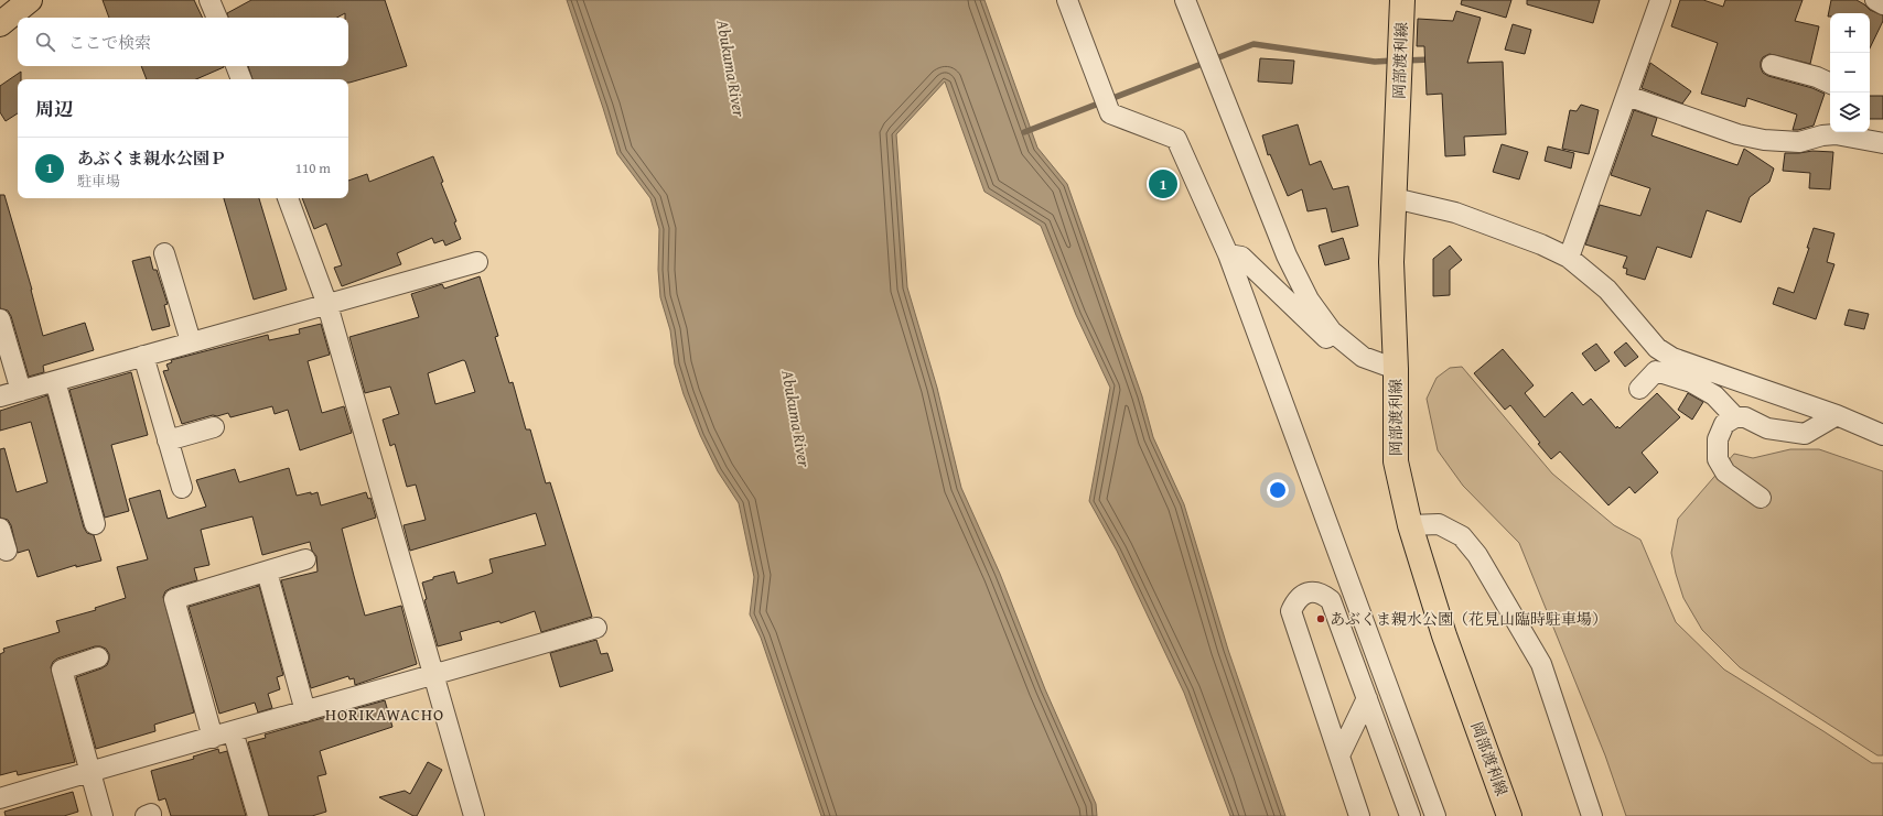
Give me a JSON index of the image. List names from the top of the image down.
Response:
{
  "streets": {
    "main road": ["岡部渡利線"]
  },
  "districts": ["HORIKAWACHO"],
  "water": ["Abukuma River"],
  "places": ["あぶくま親水公園（花見山臨時駐車場）"],
  "page": {
    "map_buttons": ["+", "−"],
    "search": "ここで検索",
    "heading": "周辺",
    "list": [
      {
        "mark": "1",
        "name": "あぶくま親水公園Ｐ",
        "note": "駐車場",
        "value": "110 m"
      }
    ],
    "pins": "1"
  }
}
